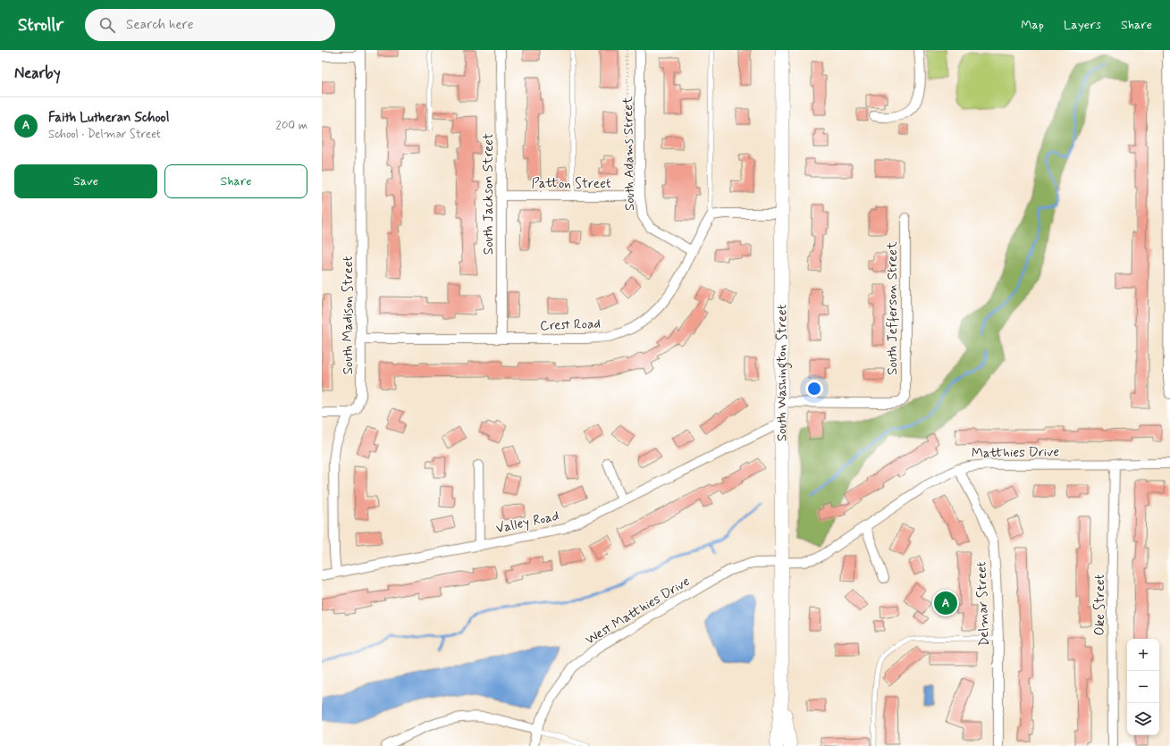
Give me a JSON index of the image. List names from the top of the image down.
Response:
{
  "streets": {
    "main road": ["South Washington Street"],
    "street": [
      "South Adams Street",
      "Patton Street",
      "South Jackson Street",
      "South Jefferson Street",
      "South Madison Street",
      "Crest Road",
      "Matthies Drive",
      "Valley Road",
      "Delmar Street",
      "Oke Street",
      "West Matthies Drive"
    ]
  },
  "crossings": [
    ["South Adams Street", "Patton Street"],
    ["South Adams Street", "Crest Road"],
    ["Patton Street", "South Jackson Street"],
    ["South Jackson Street", "Crest Road"],
    ["South Jefferson Street", "South Washington Street"],
    ["South Madison Street", "Crest Road"],
    ["South Madison Street", "Valley Road"],
    ["South Washington Street", "Matthies Drive"],
    ["South Washington Street", "Valley Road"],
    ["South Washington Street", "West Matthies Drive"],
    ["Matthies Drive", "Delmar Street"],
    ["Matthies Drive", "Oke Street"],
    ["Matthies Drive", "West Matthies Drive"]
  ],
  "page": {
    "header": "Strollr",
    "search": "Search here",
    "nav": ["Map", "Layers", "Share"],
    "heading": "Nearby",
    "list": [
      {
        "mark": "A",
        "name": "Faith Lutheran School",
        "note": "School · Delmar Street",
        "value": "200 m"
      }
    ],
    "buttons": ["Save", "Share"],
    "pins": "A",
    "map_buttons": ["+", "−"]
  }
}
